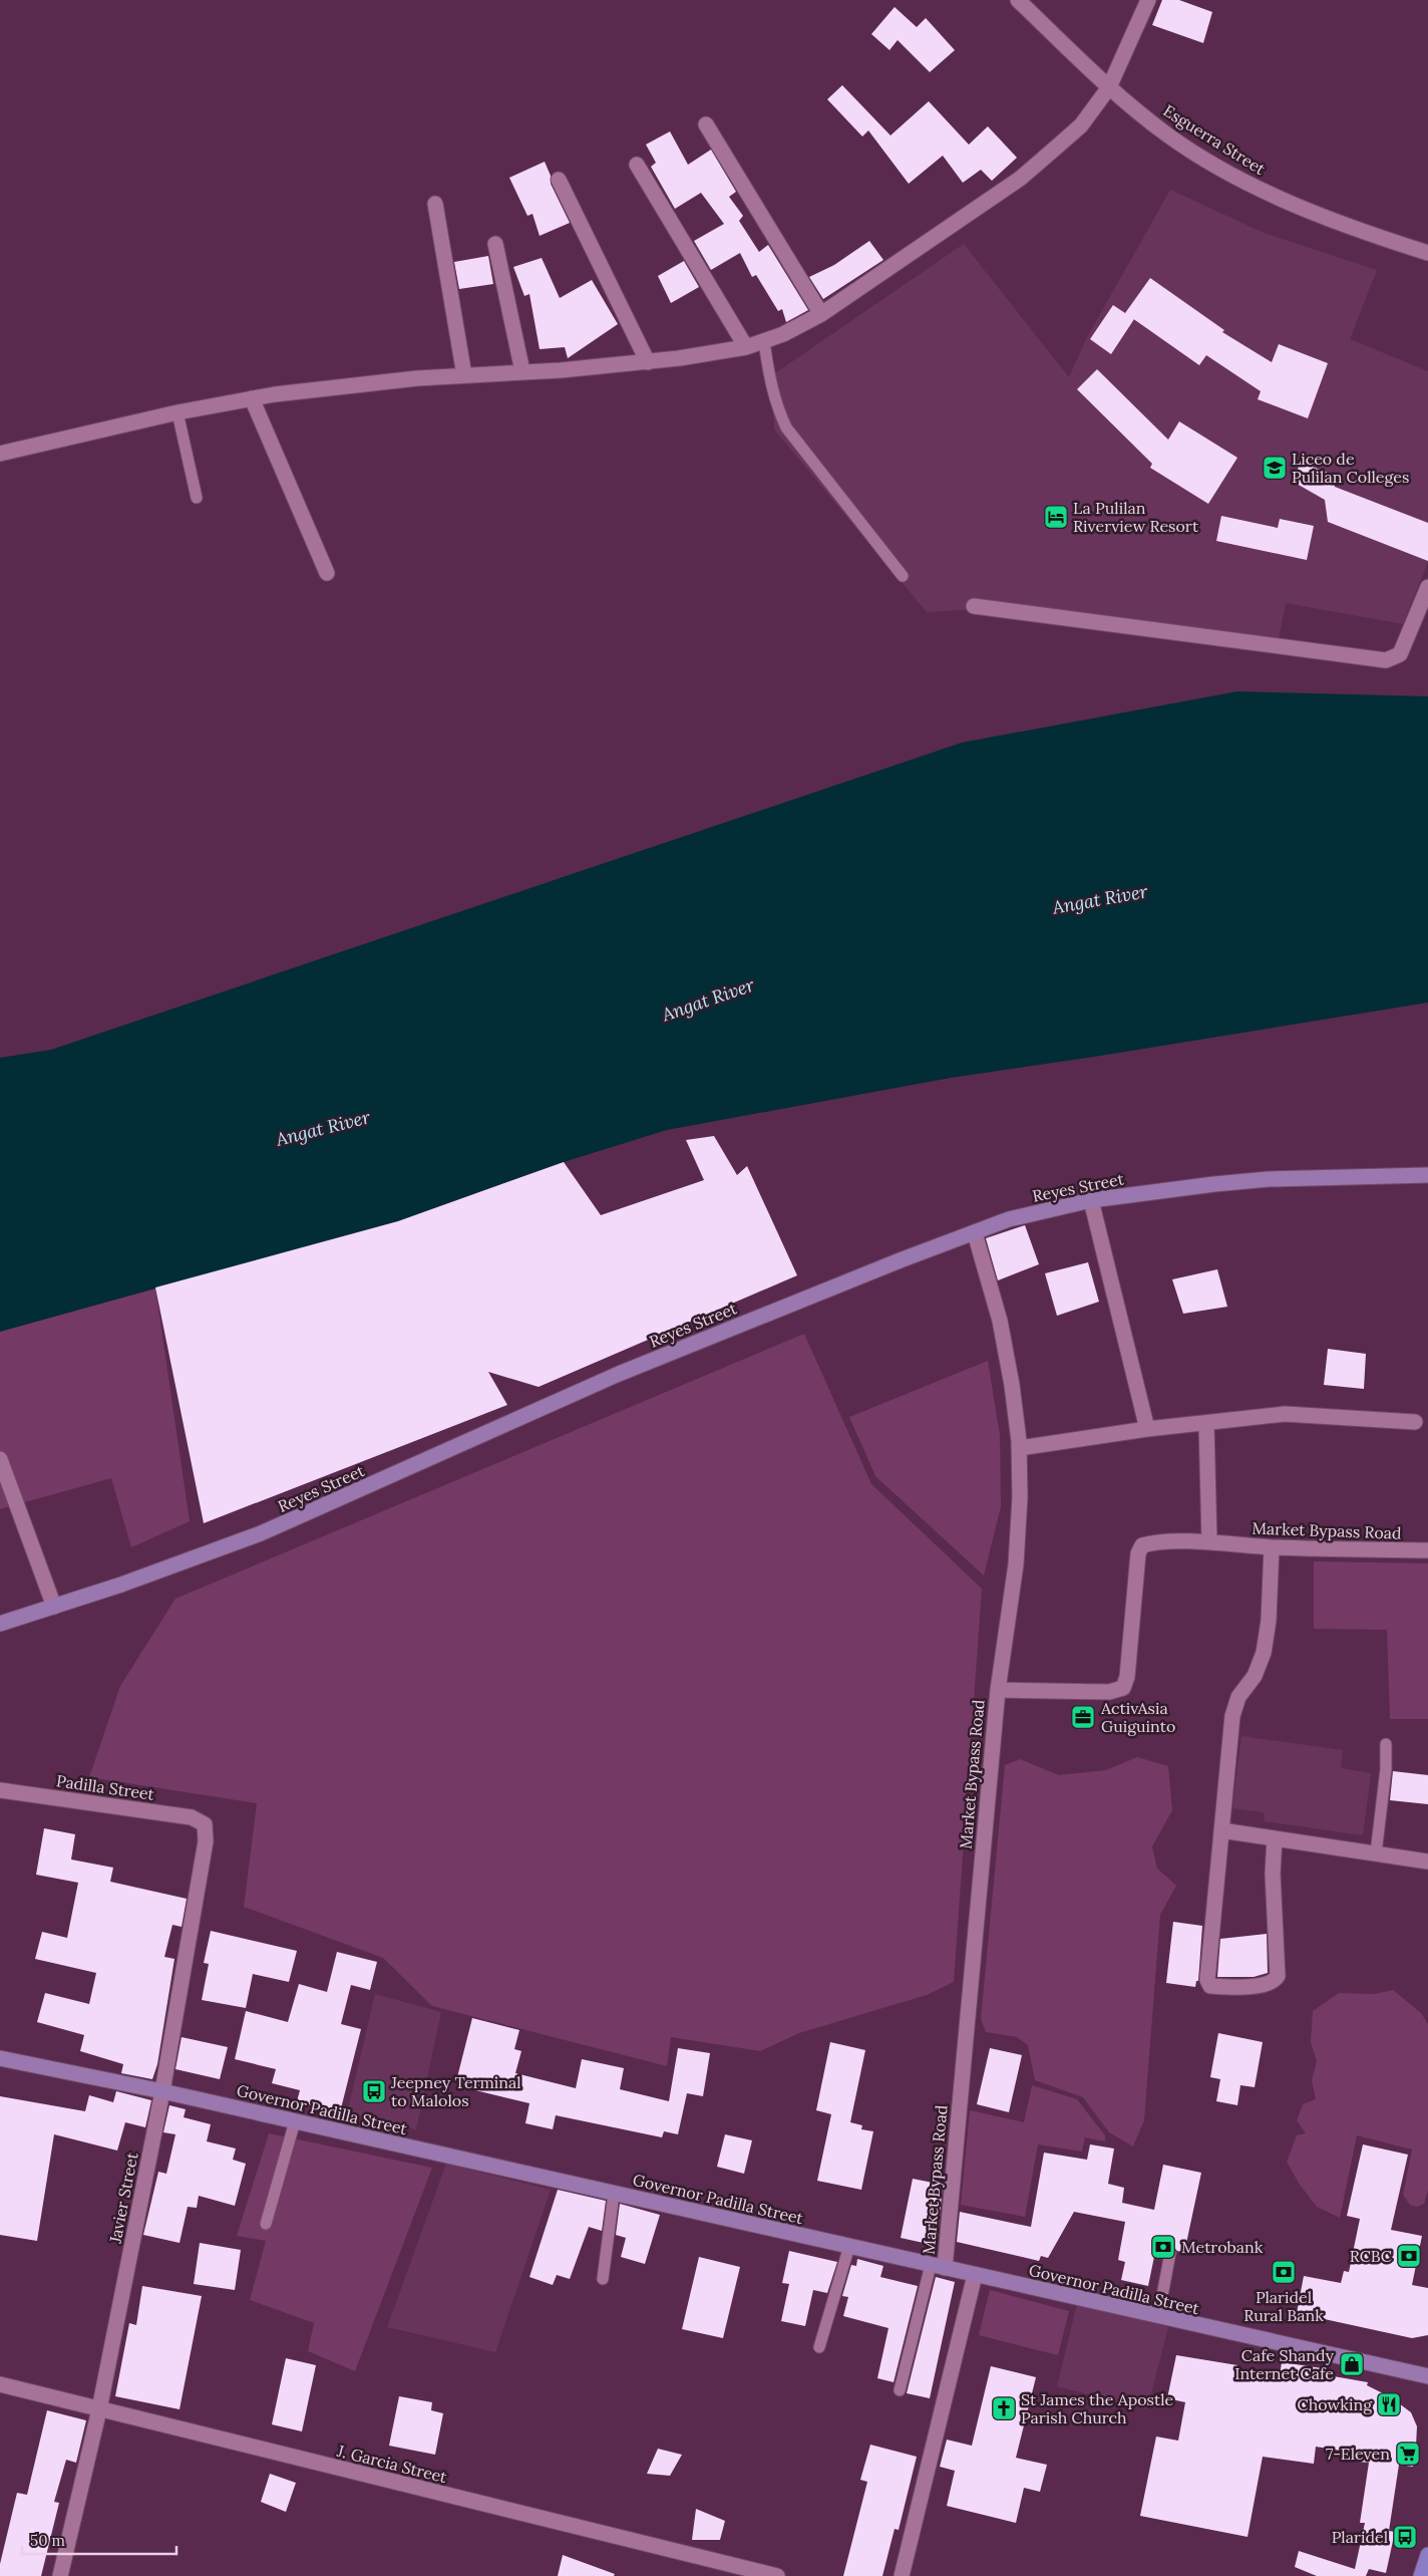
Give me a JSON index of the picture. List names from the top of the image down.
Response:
{
  "streets": {
    "street": [
      "Esguerra Street",
      "Reyes Street",
      "Market Bypass Road",
      "Padilla Street",
      "Governor Padilla Street",
      "Javier Street",
      "J. Garcia Street"
    ]
  },
  "crossings": [
    ["Market Bypass Road", "Governor Padilla Street"],
    ["Padilla Street", "Javier Street"],
    ["Governor Padilla Street", "Javier Street"],
    ["Javier Street", "J. Garcia Street"]
  ],
  "water": ["Angat River"],
  "places": {
    "school or university": ["Liceo de Pulilan Colleges"],
    "hotel": ["La Pulilan Riverview Resort"],
    "office": ["ActivAsia Guiguinto"],
    "bus stop": ["Jeepney Terminal to Malolos", "Plaridel"],
    "bank": ["Metrobank", "RCBC", "Plaridel Rural Bank"],
    "shop": ["Cafe Shandy Internet Cafe"],
    "restaurant": ["Chowking"],
    "church": ["St James the Apostle Parish Church"],
    "supermarket": ["7-Eleven"]
  },
  "scale_bar": "50 m"
}
